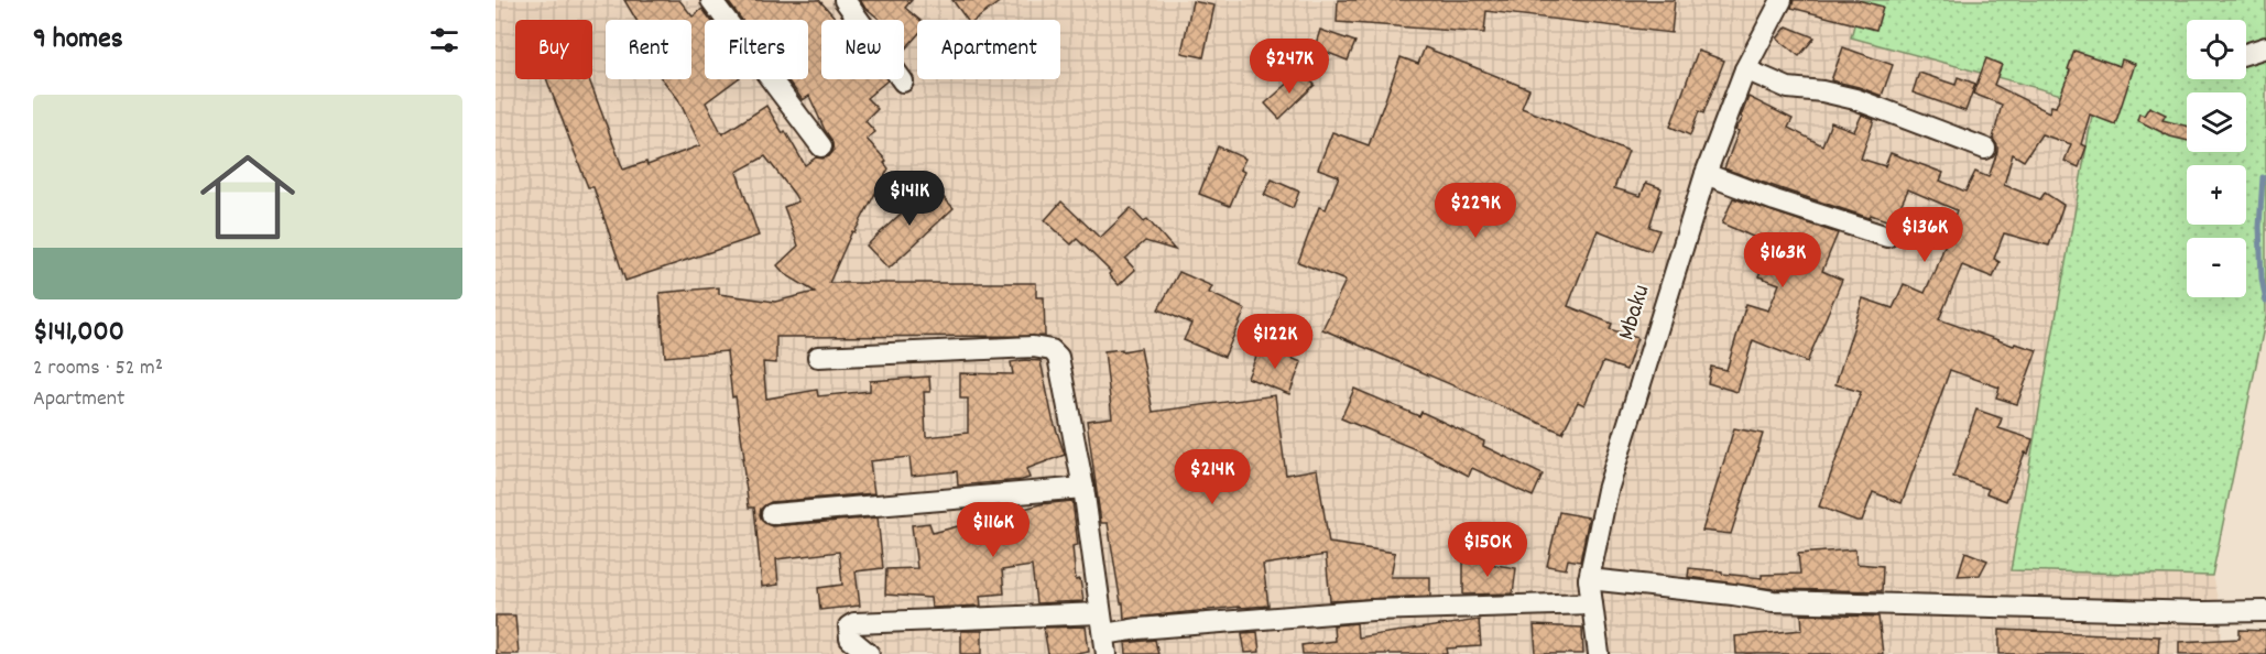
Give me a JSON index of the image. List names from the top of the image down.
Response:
{
  "streets": {
    "street": ["Mbaku"]
  },
  "page": {
    "heading": "9 homes",
    "map_buttons": ["+", "−"],
    "chip": [
      "Buy",
      "Rent",
      "Filters",
      "New",
      "Apartment"
    ],
    "price": [
      "$247K",
      "$141K",
      "$229K",
      "$136K",
      "$163K",
      "$122K",
      "$214K",
      "$116K",
      "$150K"
    ],
    "list": [
      {
        "name": "$141,000",
        "note": "2 rooms · 52 m² · Apartment"
      }
    ]
  }
}
